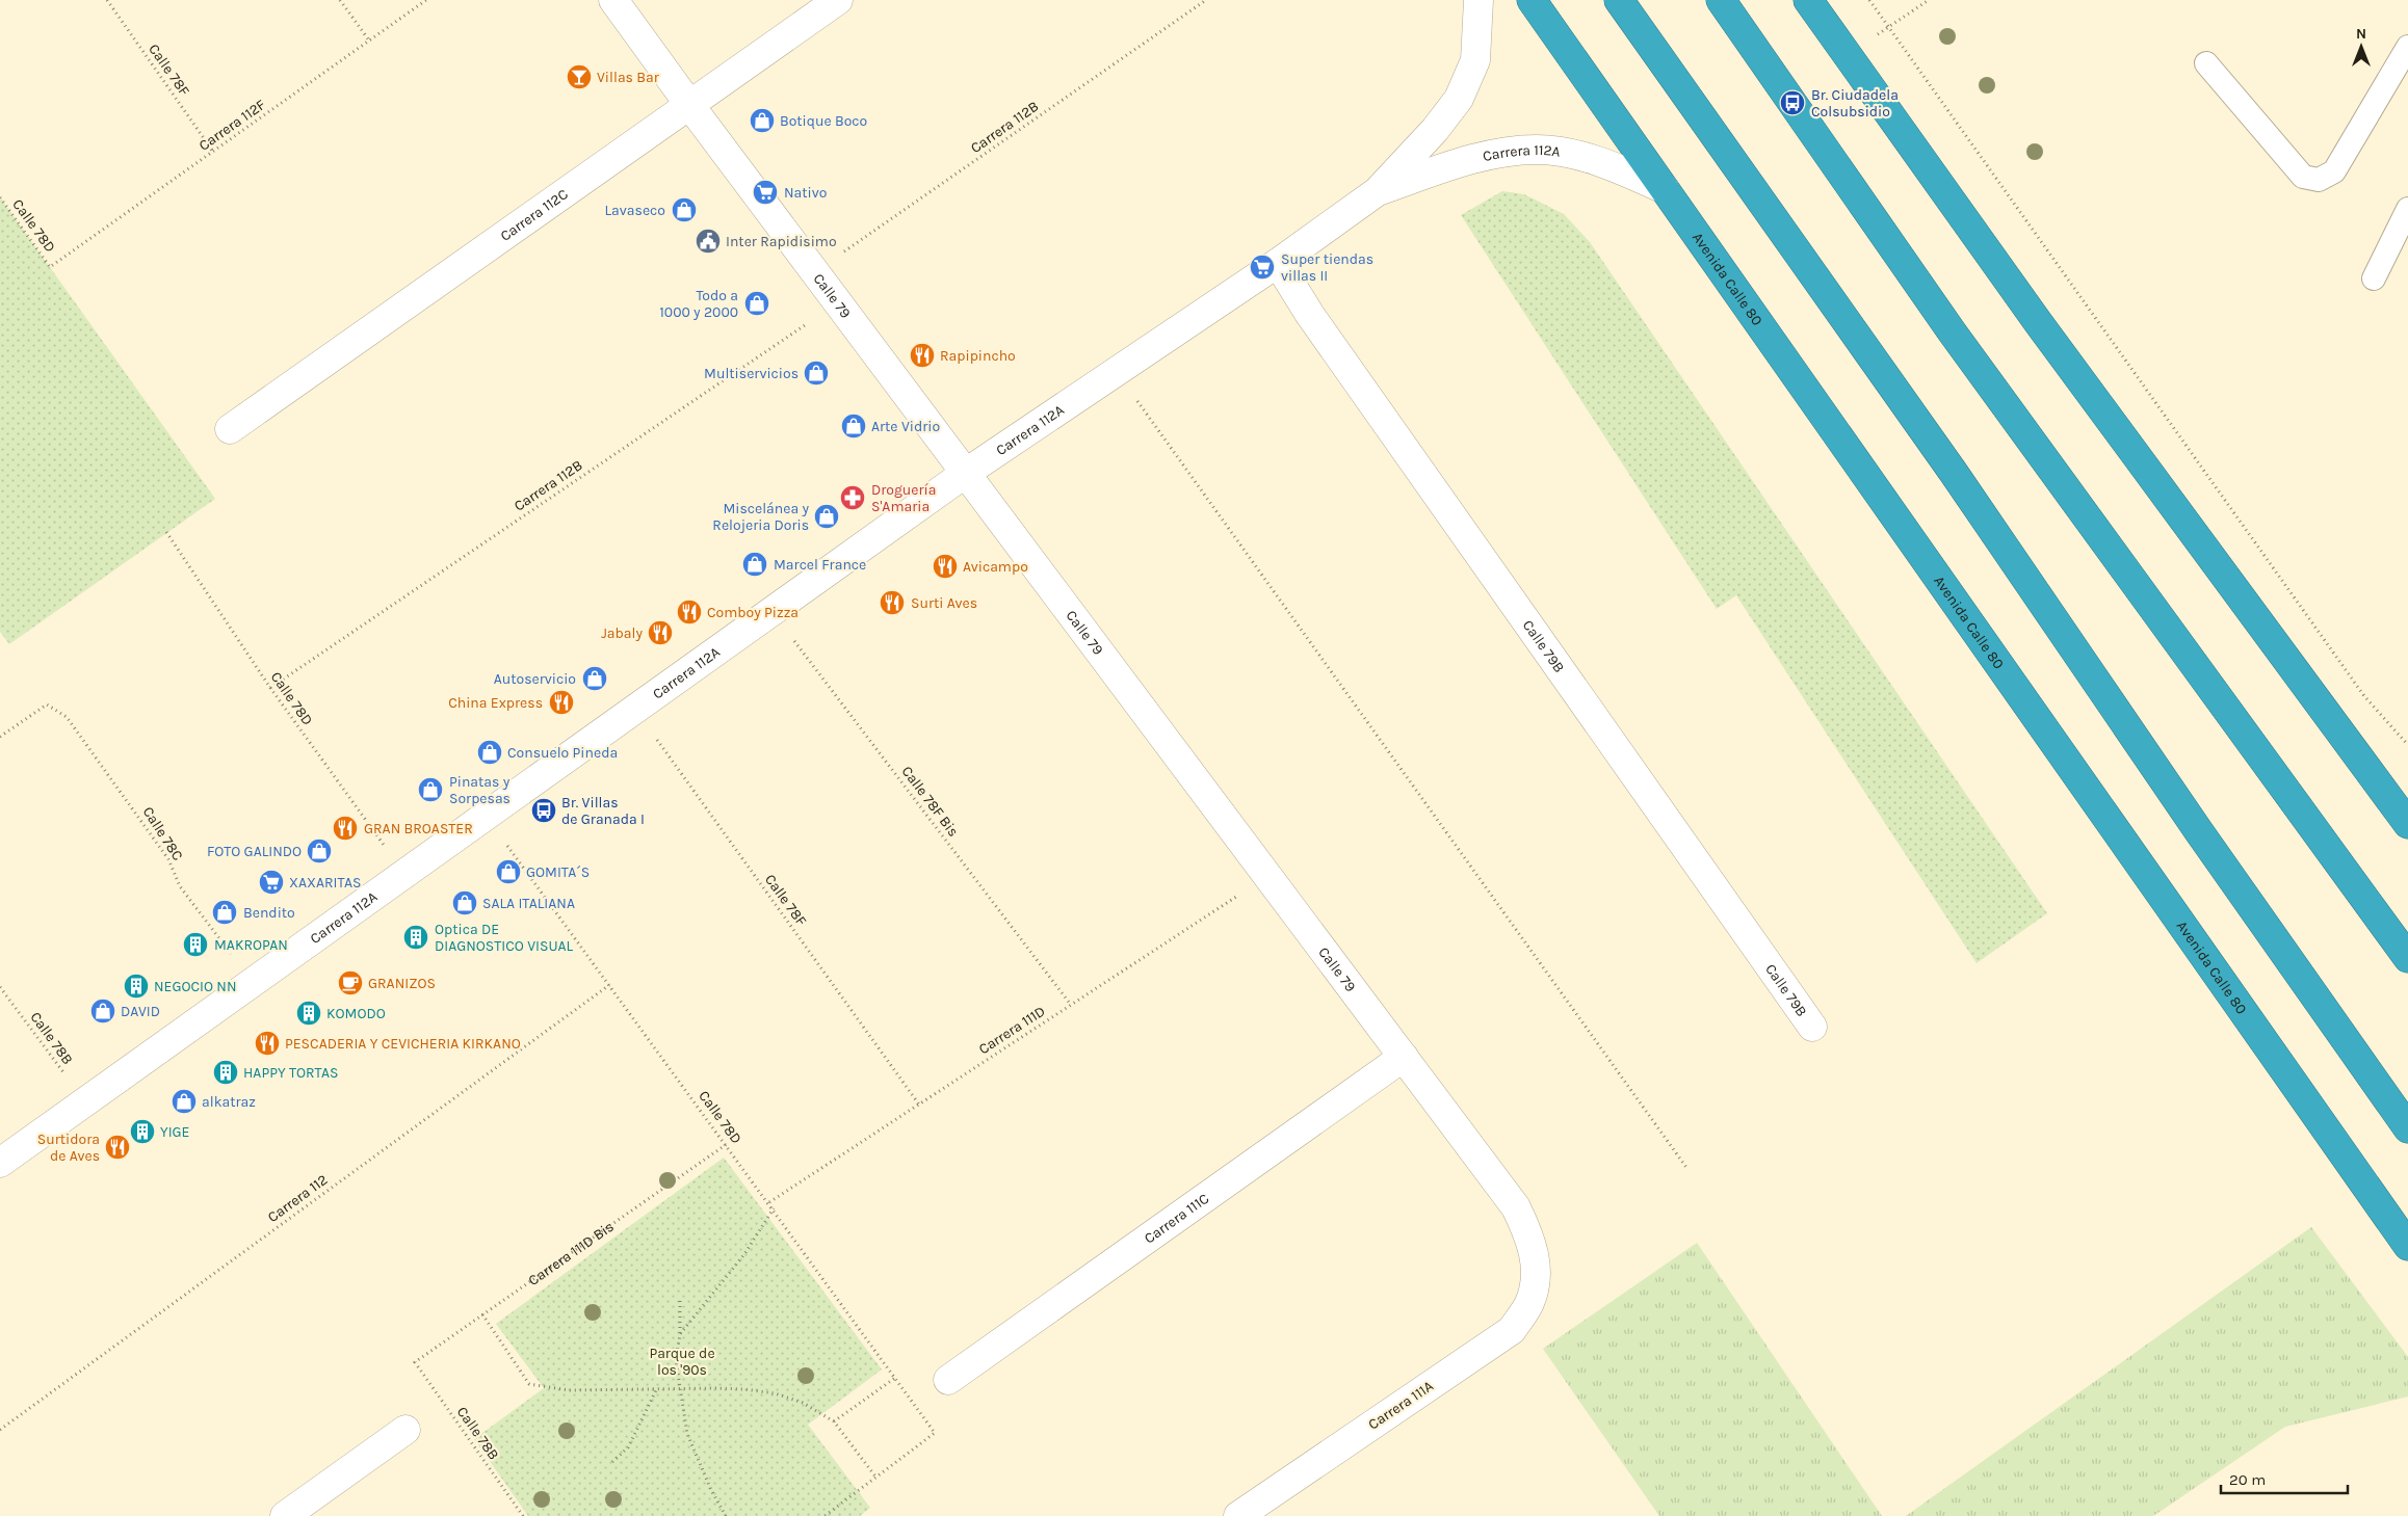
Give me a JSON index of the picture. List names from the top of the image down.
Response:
{
  "streets": {
    "highway": ["Avenida Calle 80"],
    "street": [
      "Carrera 112A",
      "Carrera 112C",
      "Calle 79",
      "Calle 79B",
      "Carrera 111C",
      "Carrera 111A"
    ],
    "path": [
      "Calle 78F",
      "Carrera 112F",
      "Carrera 112B",
      "Calle 78D",
      "Calle 78F Bis",
      "Calle 78C",
      "Carrera 111D",
      "Calle 78B",
      "Carrera 112",
      "Carrera 111D Bis"
    ]
  },
  "crossings": [
    ["Calle 78F", "Carrera 112F"],
    ["Calle 78F", "Carrera 112A"],
    ["Calle 78F", "Carrera 111D"],
    ["Carrera 112F", "Calle 78D"],
    ["Carrera 112B", "Calle 78D"],
    ["Carrera 112B", "Calle 79"],
    ["Carrera 112A", "Calle 78D"],
    ["Carrera 112A", "Avenida Calle 80"],
    ["Carrera 112A", "Calle 79"],
    ["Carrera 112A", "Calle 79B"],
    ["Carrera 112A", "Calle 78F Bis"],
    ["Carrera 112A", "Calle 78C"],
    ["Carrera 112A", "Calle 78B"],
    ["Carrera 112C", "Calle 79"],
    ["Calle 78D", "Carrera 111D"],
    ["Calle 78D", "Carrera 112"],
    ["Calle 78D", "Carrera 111D Bis"],
    ["Calle 79", "Carrera 111D"],
    ["Calle 79", "Carrera 111C"],
    ["Calle 79", "Carrera 111A"],
    ["Calle 78F Bis", "Carrera 111D"],
    ["Calle 78B", "Carrera 111D Bis"]
  ],
  "parks": ["Parque de los '90s"],
  "places": {
    "bar": ["Villas Bar"],
    "bus stop": ["Br. Ciudadela Colsubsidio", "Br. Villas de Granada I"],
    "shop": [
      "Botique Boco",
      "Lavaseco",
      "Todo a 1000 y 2000",
      "Multiservicios",
      "Arte Vidrio",
      "Miscelánea y Relojeria Doris",
      "Marcel France",
      "Autoservicio",
      "Consuelo Pineda",
      "Pinatas y Sorpesas",
      "FOTO GALINDO",
      "GOMITA´S",
      "SALA ITALIANA",
      "Bendito",
      "DAVID",
      "alkatraz"
    ],
    "supermarket": ["Nativo", "Super tiendas villas II", "XAXARITAS"],
    "public building": ["Inter Rapidisimo"],
    "restaurant": [
      "Rapipincho",
      "Avicampo",
      "Surti Aves",
      "Comboy Pizza",
      "Jabaly",
      "China Express",
      "GRAN BROASTER",
      "PESCADERIA Y CEVICHERIA KIRKANO",
      "Surtidora de Aves"
    ],
    "pharmacy": ["Droguería S'Amaria"],
    "building": [
      "Optica DE DIAGNOSTICO VISUAL",
      "MAKROPAN",
      "NEGOCIO NN",
      "KOMODO",
      "HAPPY TORTAS",
      "YIGE"
    ],
    "cafe": ["GRANIZOS"]
  },
  "scale_bar": "20 m",
  "north": "top"
}
